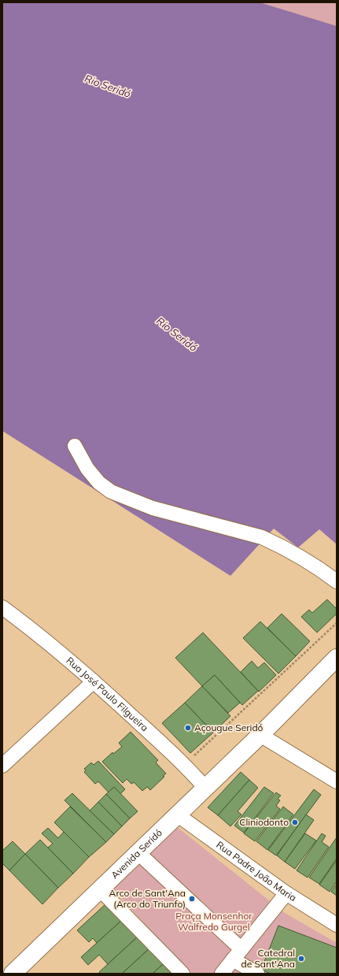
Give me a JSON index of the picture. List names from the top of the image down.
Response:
{
  "streets": {
    "main road": ["Avenida Seridó"],
    "street": ["Rua José Paulo Filgueira", "Rua Padre João Maria"]
  },
  "crossings": [
    ["Rua José Paulo Filgueira", "Avenida Seridó"],
    ["Avenida Seridó", "Rua Padre João Maria"]
  ],
  "water": ["Rio Seridó"],
  "parks": ["Praça Monsenhor Walfredo Gurgel"],
  "places": [
    "Açougue Seridó",
    "Cliniodonto",
    "Arco de Sant'Ana (Arco do Triunfo)",
    "Catedral de Sant'Ana"
  ]
}
